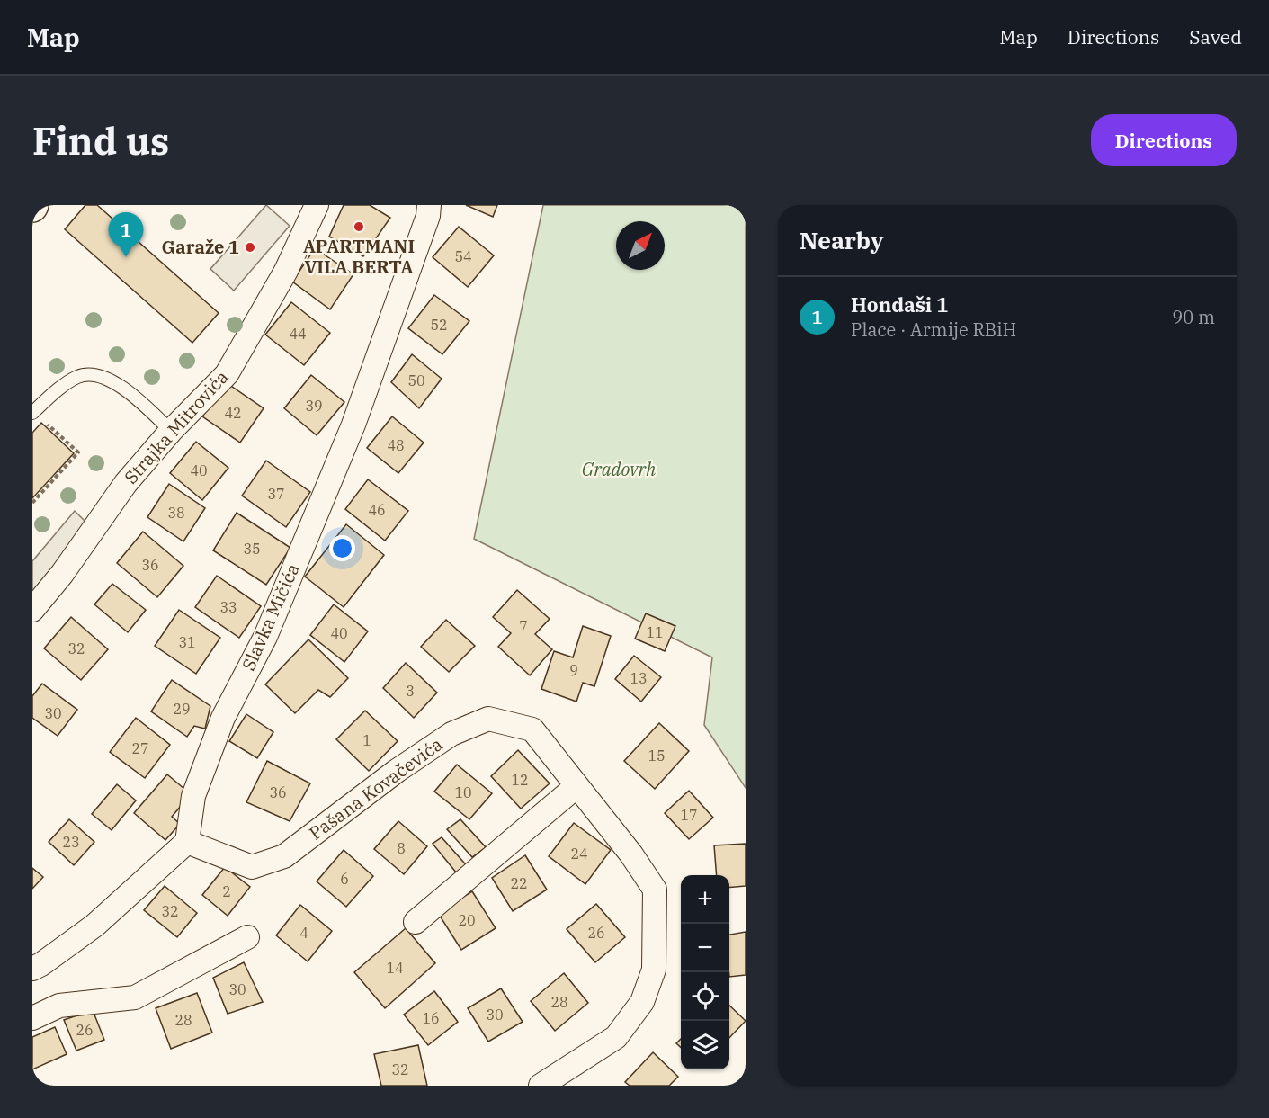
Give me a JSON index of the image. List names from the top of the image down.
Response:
{
  "streets": {
    "street": ["Strajka Mitrovića", "Slavka Mičića", "Pašana Kovačevića"]
  },
  "crossings": [
    ["Slavka Mičića", "Pašana Kovačevića"]
  ],
  "parks": ["Gradovrh"],
  "places": ["APARTMANI VILA BERTA", "Garaže 1"],
  "house_numbers": [
    "54",
    "52",
    "44",
    "50",
    "39",
    "42",
    "48",
    "40",
    "37",
    "46",
    "38",
    "35",
    "36",
    "33",
    "7",
    "11",
    "40",
    "31",
    "32",
    "9",
    "13",
    "3",
    "29",
    "30",
    "1",
    "27",
    "15",
    "12",
    "36",
    "10",
    "17",
    "23",
    "8",
    "24",
    "6",
    "22",
    "2",
    "32",
    "20",
    "4",
    "26",
    "14",
    "30",
    "28",
    "30",
    "16",
    "28",
    "26",
    "32"
  ],
  "north": "top right",
  "page": {
    "header": "Map",
    "nav": ["Map", "Directions", "Saved"],
    "buttons": "Directions",
    "title": "Find us",
    "heading": "Nearby",
    "pins": "1",
    "list": [
      {
        "mark": "1",
        "name": "Hondaši 1",
        "note": "Place · Armije RBiH",
        "value": "90 m"
      }
    ],
    "map_buttons": ["+", "−"]
  }
}
